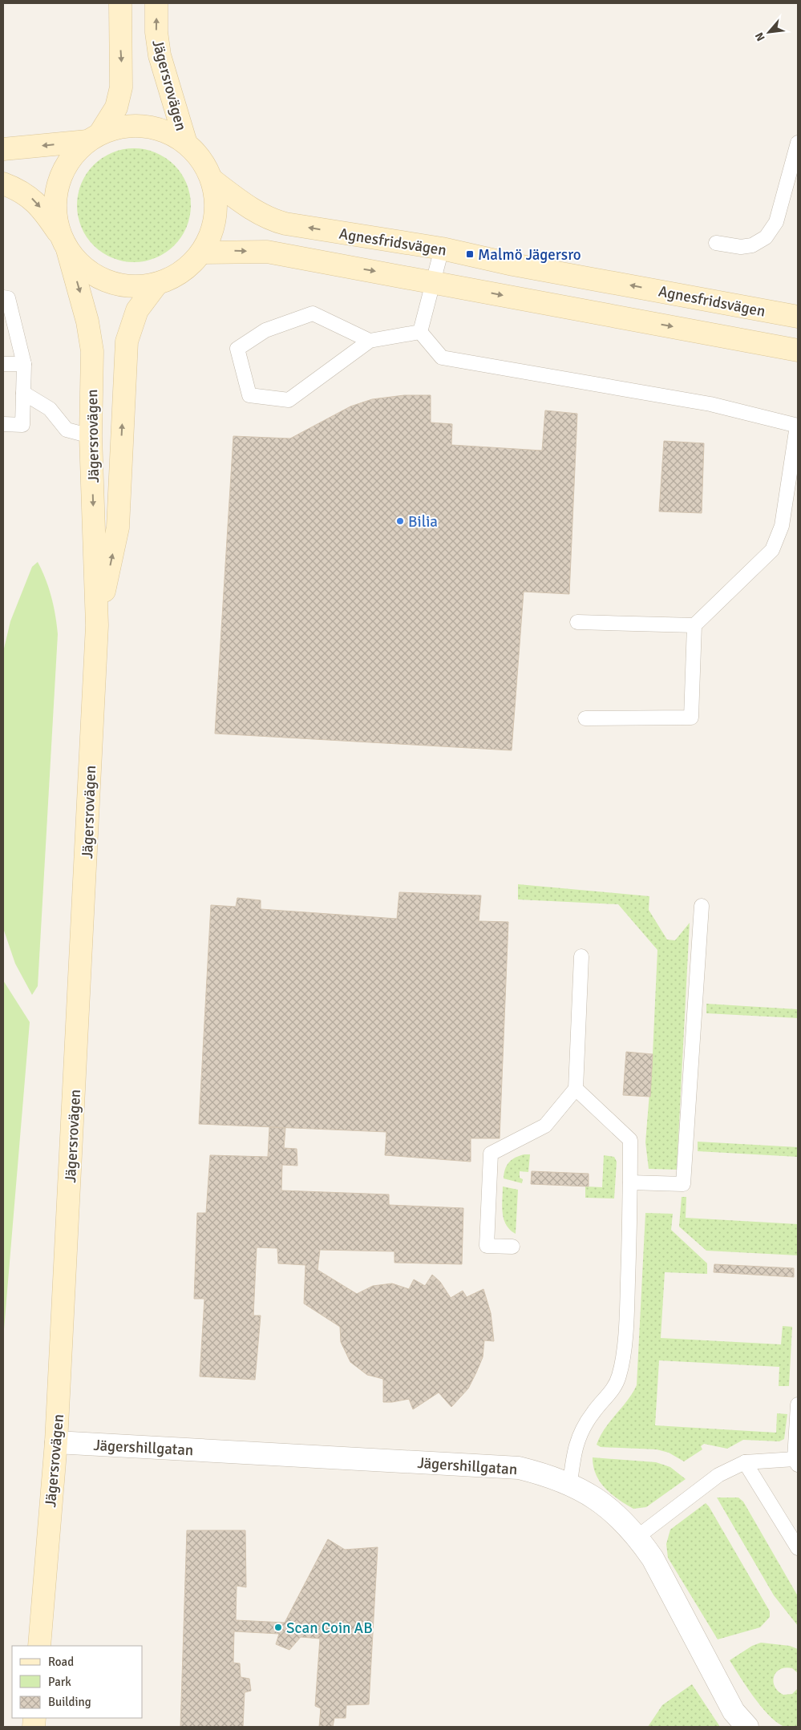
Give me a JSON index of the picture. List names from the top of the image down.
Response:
{
  "streets": {
    "main road": ["Jägersrovägen", "Agnesfridsvägen"],
    "street": ["Jägershillgatan"]
  },
  "crossings": [
    ["Jägersrovägen", "Jägershillgatan"]
  ],
  "places": {
    "transit": ["Malmö Jägersro"],
    "other": ["Bilia", "Scan Coin AB"]
  },
  "legend": ["Road", "Park", "Building"],
  "north": "bottom left"
}
